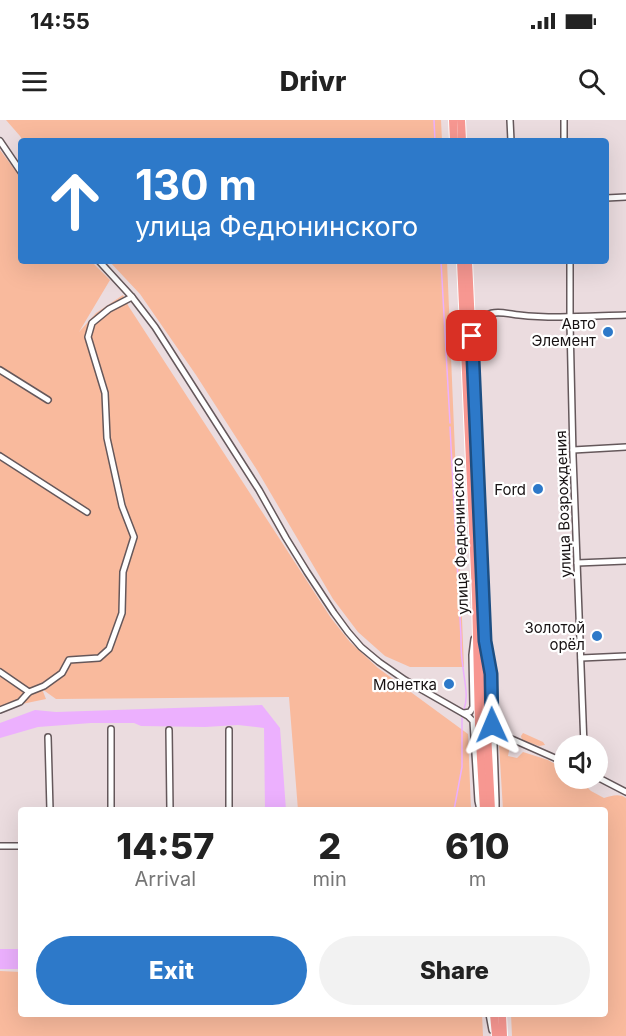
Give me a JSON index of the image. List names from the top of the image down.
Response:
{
  "streets": {
    "highway": ["улица Федюнинского"],
    "street": ["улица Возрождения"]
  },
  "places": [
    "Авто Элемент",
    "Ford",
    "Золотой орёл",
    "Монетка"
  ],
  "page": {
    "status": "14:55",
    "header": "Drivr",
    "turn": ["130 m", "улица Федюнинского"],
    "eta": [
      "14:57",
      "Arrival",
      "2",
      "min",
      "610",
      "m"
    ],
    "buttons": ["Exit", "Share"]
  }
}
